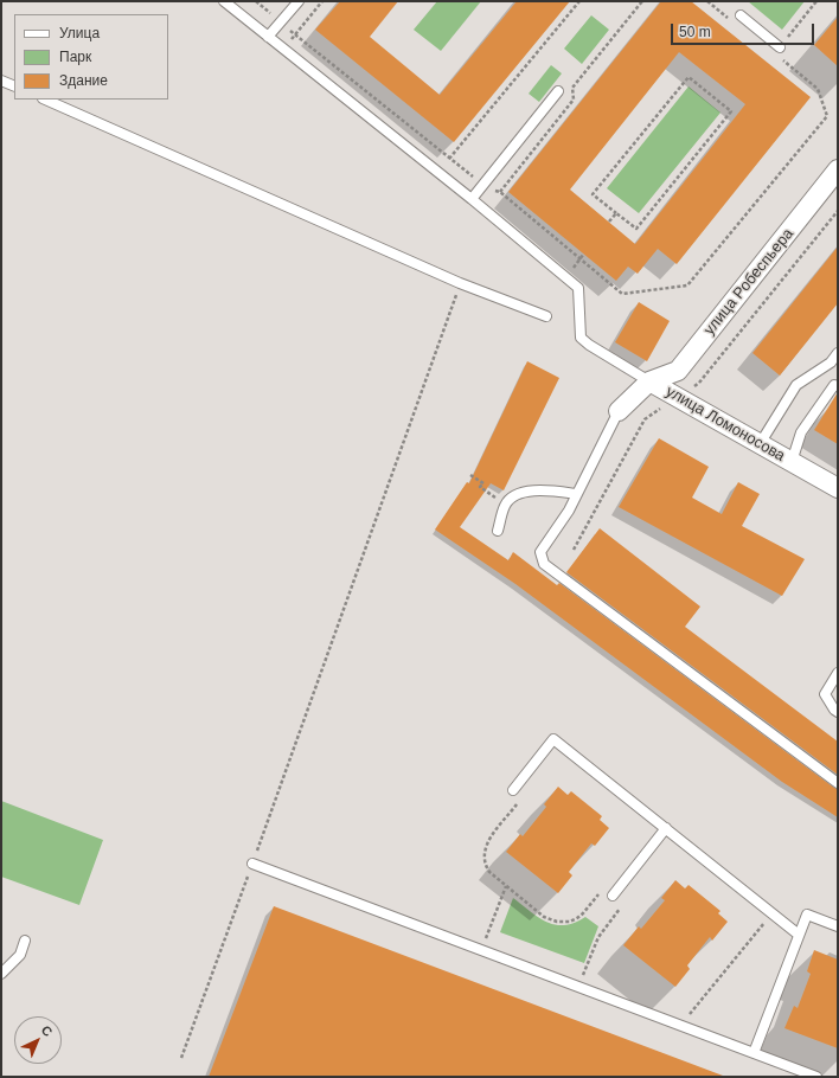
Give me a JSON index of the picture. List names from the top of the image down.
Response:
{
  "streets": {
    "street": ["улица Робеспьера", "улица Ломоносова"]
  },
  "crossings": [
    ["улица Робеспьера", "улица Ломоносова"]
  ],
  "legend": ["Улица", "Парк", "Здание"],
  "scale_bar": "50 m",
  "north": "top right"
}
